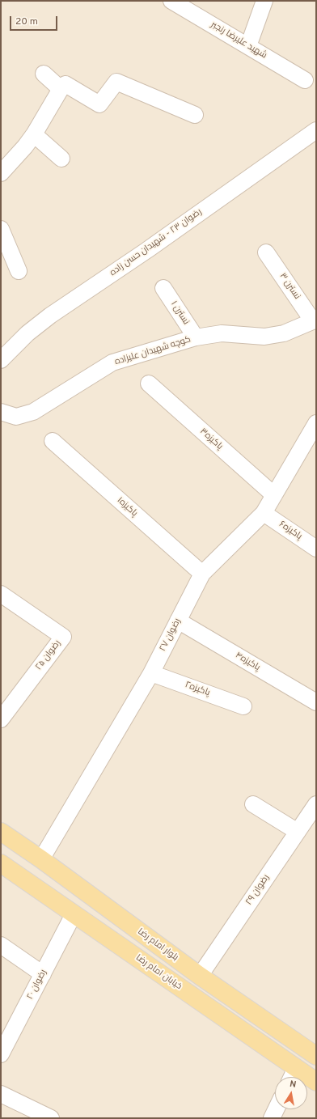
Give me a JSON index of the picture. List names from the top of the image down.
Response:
{
  "streets": {
    "main road": ["بلوار امام رضا", "خیابان امام رضا"],
    "street": [
      "شهید علیرضا رنجبر",
      "رضوان ۲۳ - شهیدان حسن زاده",
      "نسترن ۳",
      "نسترن ۱",
      "کوچه شهیدان علیزاده",
      "پاکیزه۳",
      "پاکیزه۱",
      "پاکیزه۶",
      "رضوان ۲۷",
      "رضوان ۲۵",
      "پاکیزه۴",
      "پاکیزه۲",
      "رضوان ۲۹",
      "رضوان ۲۰"
    ]
  },
  "crossings": [
    ["نسترن ۳", "کوچه شهیدان علیزاده"],
    ["نسترن ۱", "کوچه شهیدان علیزاده"],
    ["پاکیزه۳", "رضوان ۲۷"],
    ["پاکیزه۱", "رضوان ۲۷"],
    ["پاکیزه۶", "رضوان ۲۷"],
    ["رضوان ۲۷", "پاکیزه۴"],
    ["رضوان ۲۷", "پاکیزه۲"],
    ["رضوان ۲۷", "بلوار امام رضا"],
    ["رضوان ۲۹", "بلوار امام رضا"],
    ["خیابان امام رضا", "رضوان ۲۰"]
  ],
  "scale_bar": "20 m",
  "north": "top"
}
